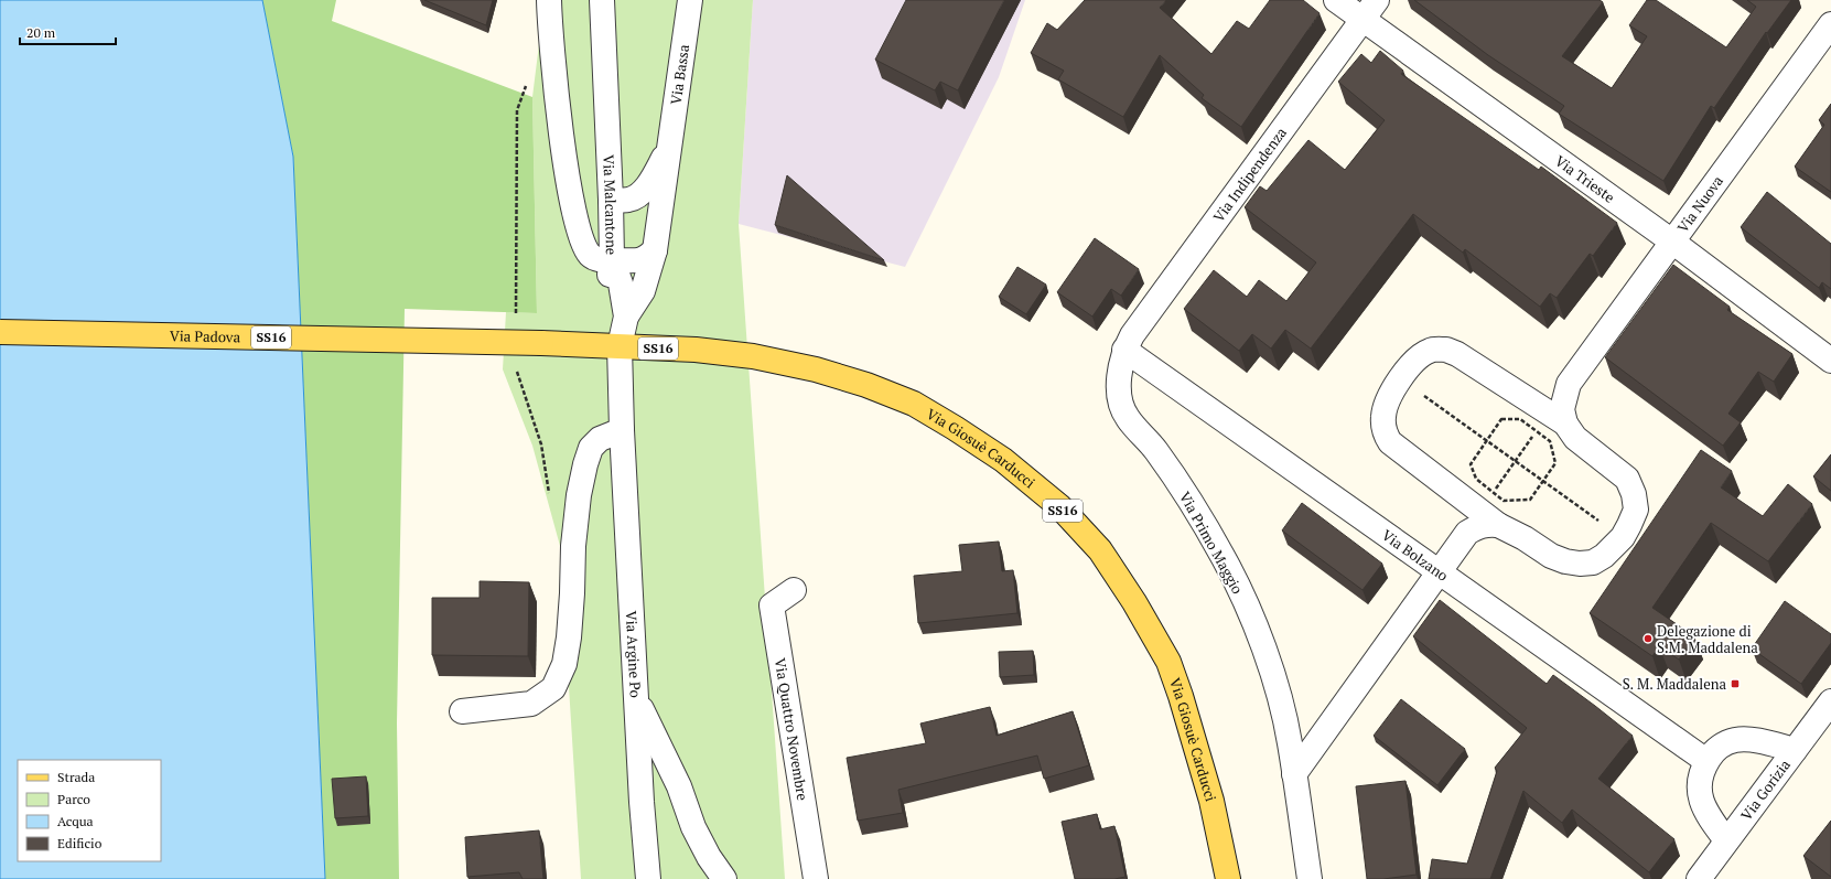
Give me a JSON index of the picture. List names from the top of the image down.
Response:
{
  "streets": {
    "main road": ["Via Padova", "SS16", "Via Giosuè Carducci"],
    "street": [
      "Via Bassa",
      "Via Indipendenza",
      "Via Trieste",
      "Via Malcantone",
      "Via Nuova",
      "Via Primo Maggio",
      "Via Bolzano",
      "Via Argine Po",
      "Via Quattro Novembre",
      "Via Gorizia"
    ]
  },
  "crossings": [
    ["Via Indipendenza", "Via Trieste"],
    ["Via Indipendenza", "Via Primo Maggio"],
    ["Via Indipendenza", "Via Bolzano"],
    ["Via Trieste", "Via Nuova"],
    ["Via Padova", "Via Giosuè Carducci"],
    ["Via Giosuè Carducci", "Via Argine Po"],
    ["Via Primo Maggio", "Via Bolzano"]
  ],
  "places": {
    "other": ["Delegazione di S.M. Maddalena"],
    "transit": ["S. M. Maddalena"]
  },
  "legend": [
    "Strada",
    "Parco",
    "Acqua",
    "Edificio"
  ],
  "scale_bar": "20 m"
}
